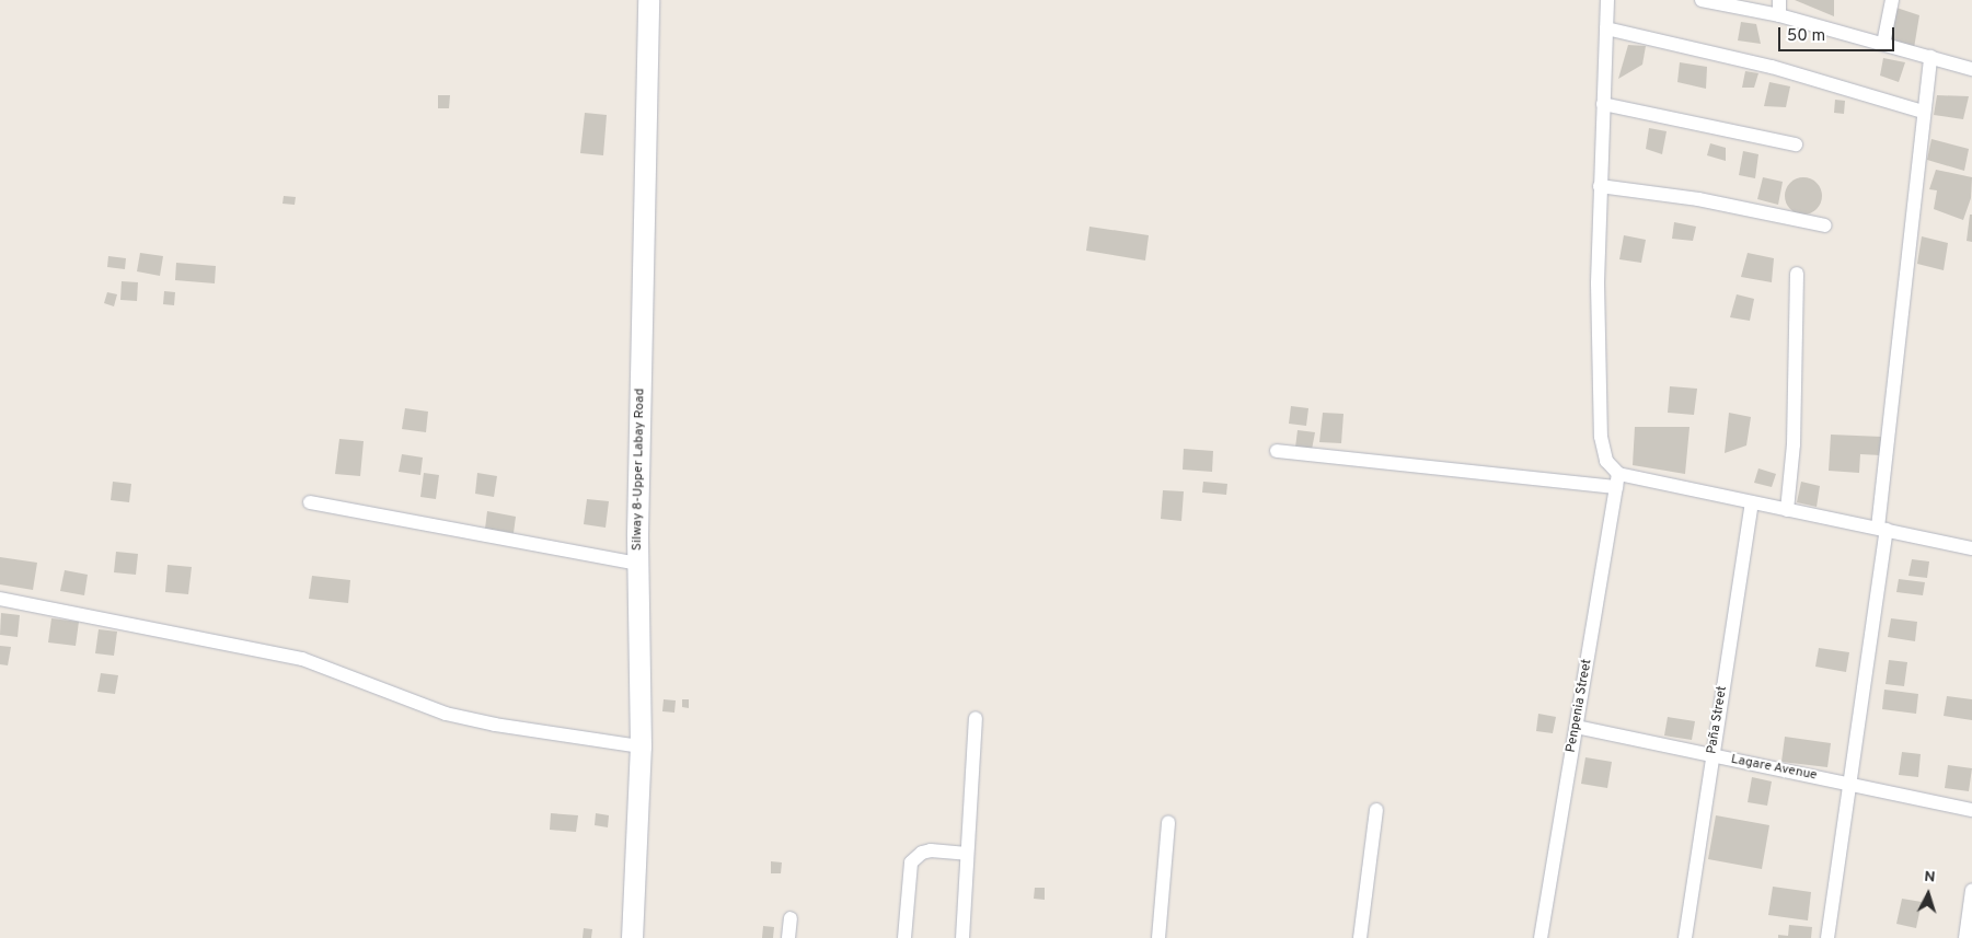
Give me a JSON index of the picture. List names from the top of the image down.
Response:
{
  "streets": {
    "main road": ["Silway 8-Upper Labay Road"],
    "street": ["Penpenia Street", "Paña Street", "Lagare Avenue"]
  },
  "crossings": [
    ["Penpenia Street", "Lagare Avenue"],
    ["Paña Street", "Lagare Avenue"]
  ],
  "scale_bar": "50 m",
  "north": "top"
}
